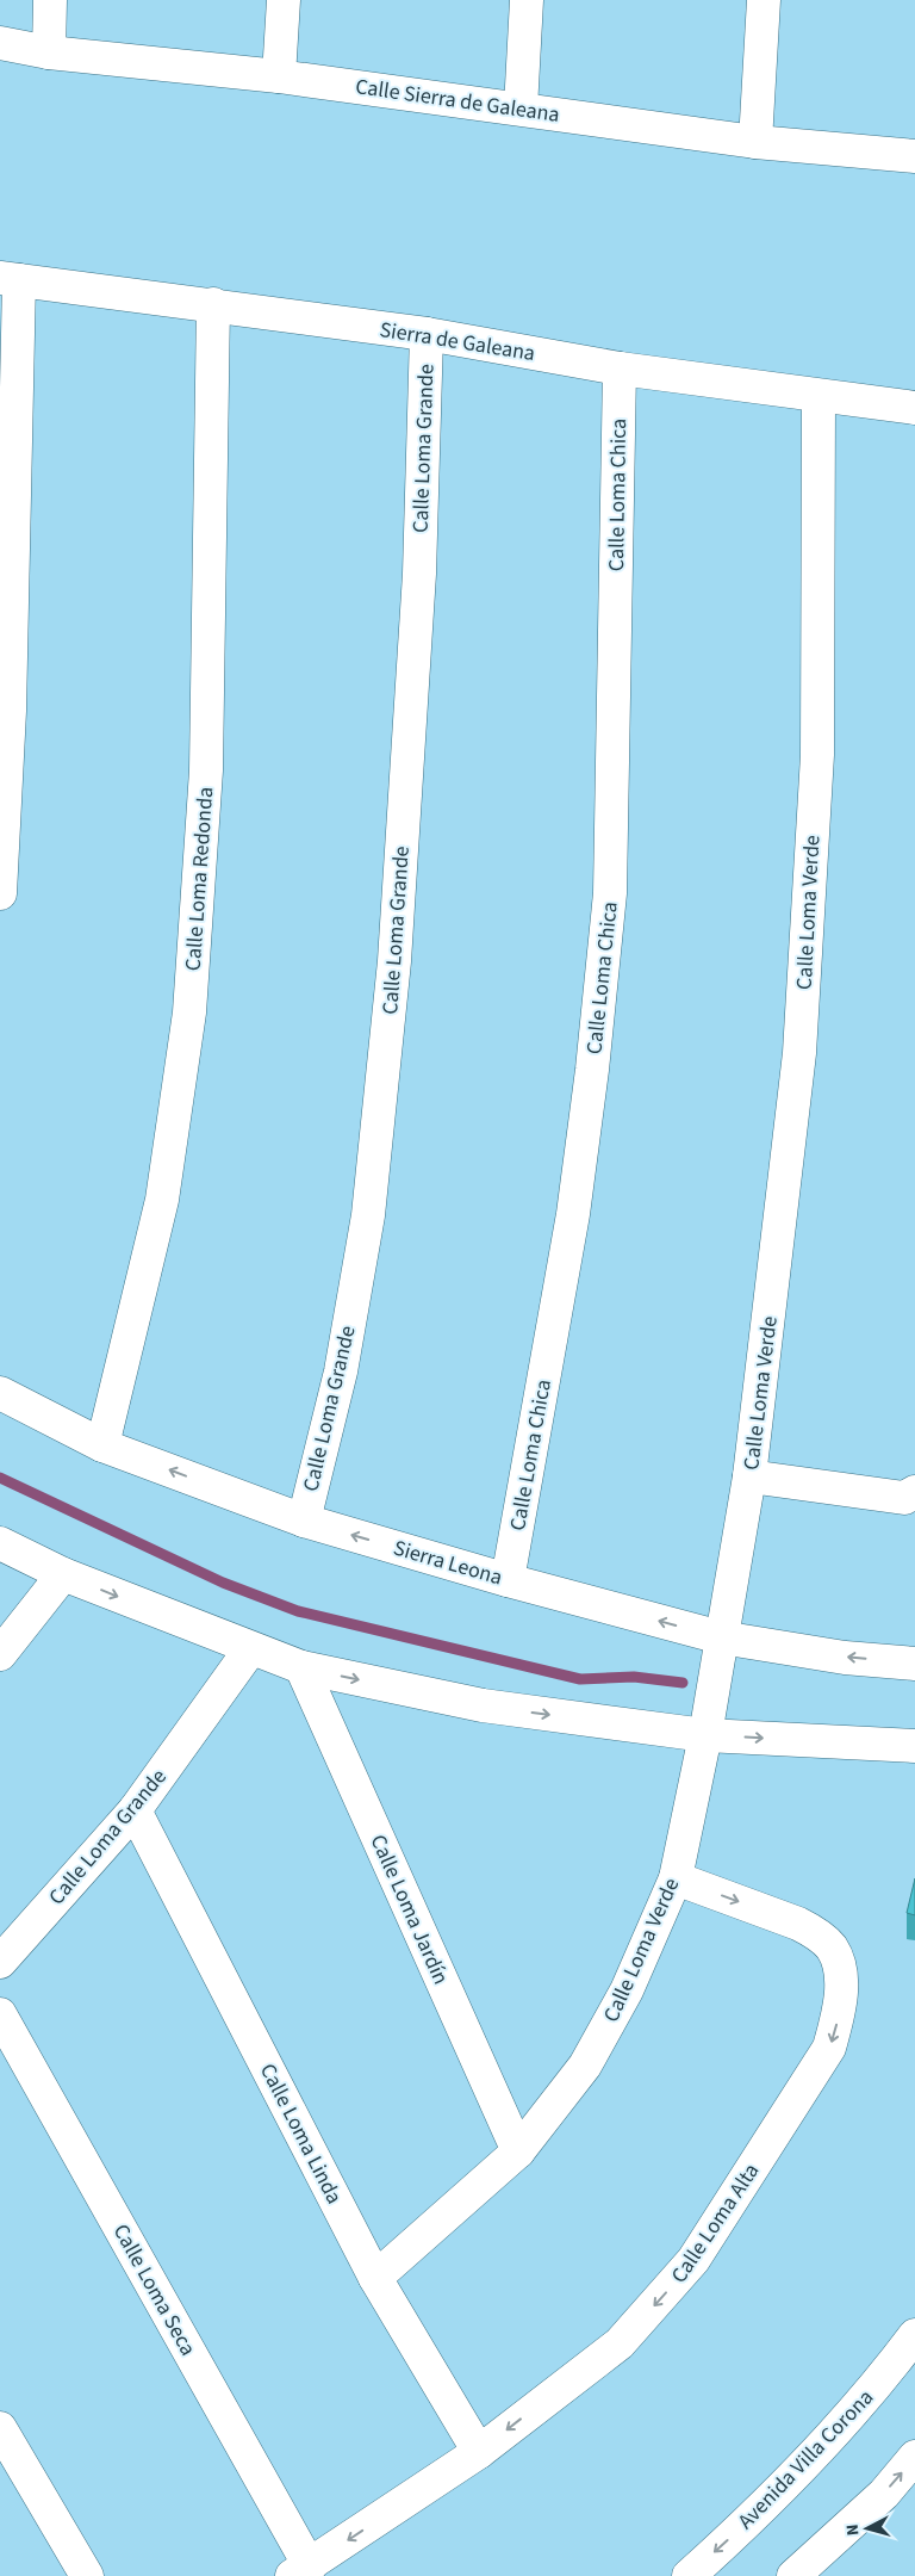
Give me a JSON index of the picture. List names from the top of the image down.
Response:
{
  "streets": {
    "street": [
      "Calle Sierra de Galeana",
      "Sierra de Galeana",
      "Calle Loma Grande",
      "Calle Loma Chica",
      "Calle Loma Redonda",
      "Calle Loma Verde",
      "Sierra Leona",
      "Calle Loma Jardín",
      "Calle Loma Linda",
      "Calle Loma Alta",
      "Calle Loma Seca",
      "Avenida Villa Corona"
    ]
  },
  "crossings": [
    ["Sierra de Galeana", "Calle Loma Grande"],
    ["Sierra de Galeana", "Calle Loma Chica"],
    ["Sierra de Galeana", "Calle Loma Redonda"],
    ["Sierra de Galeana", "Calle Loma Verde"],
    ["Calle Loma Grande", "Sierra Leona"],
    ["Calle Loma Grande", "Calle Loma Linda"],
    ["Calle Loma Chica", "Sierra Leona"],
    ["Calle Loma Redonda", "Sierra Leona"],
    ["Calle Loma Verde", "Sierra Leona"],
    ["Calle Loma Verde", "Calle Loma Jardín"],
    ["Calle Loma Verde", "Calle Loma Linda"],
    ["Calle Loma Verde", "Calle Loma Alta"],
    ["Calle Loma Linda", "Calle Loma Alta"],
    ["Calle Loma Alta", "Calle Loma Seca"]
  ],
  "north": "left"
}
